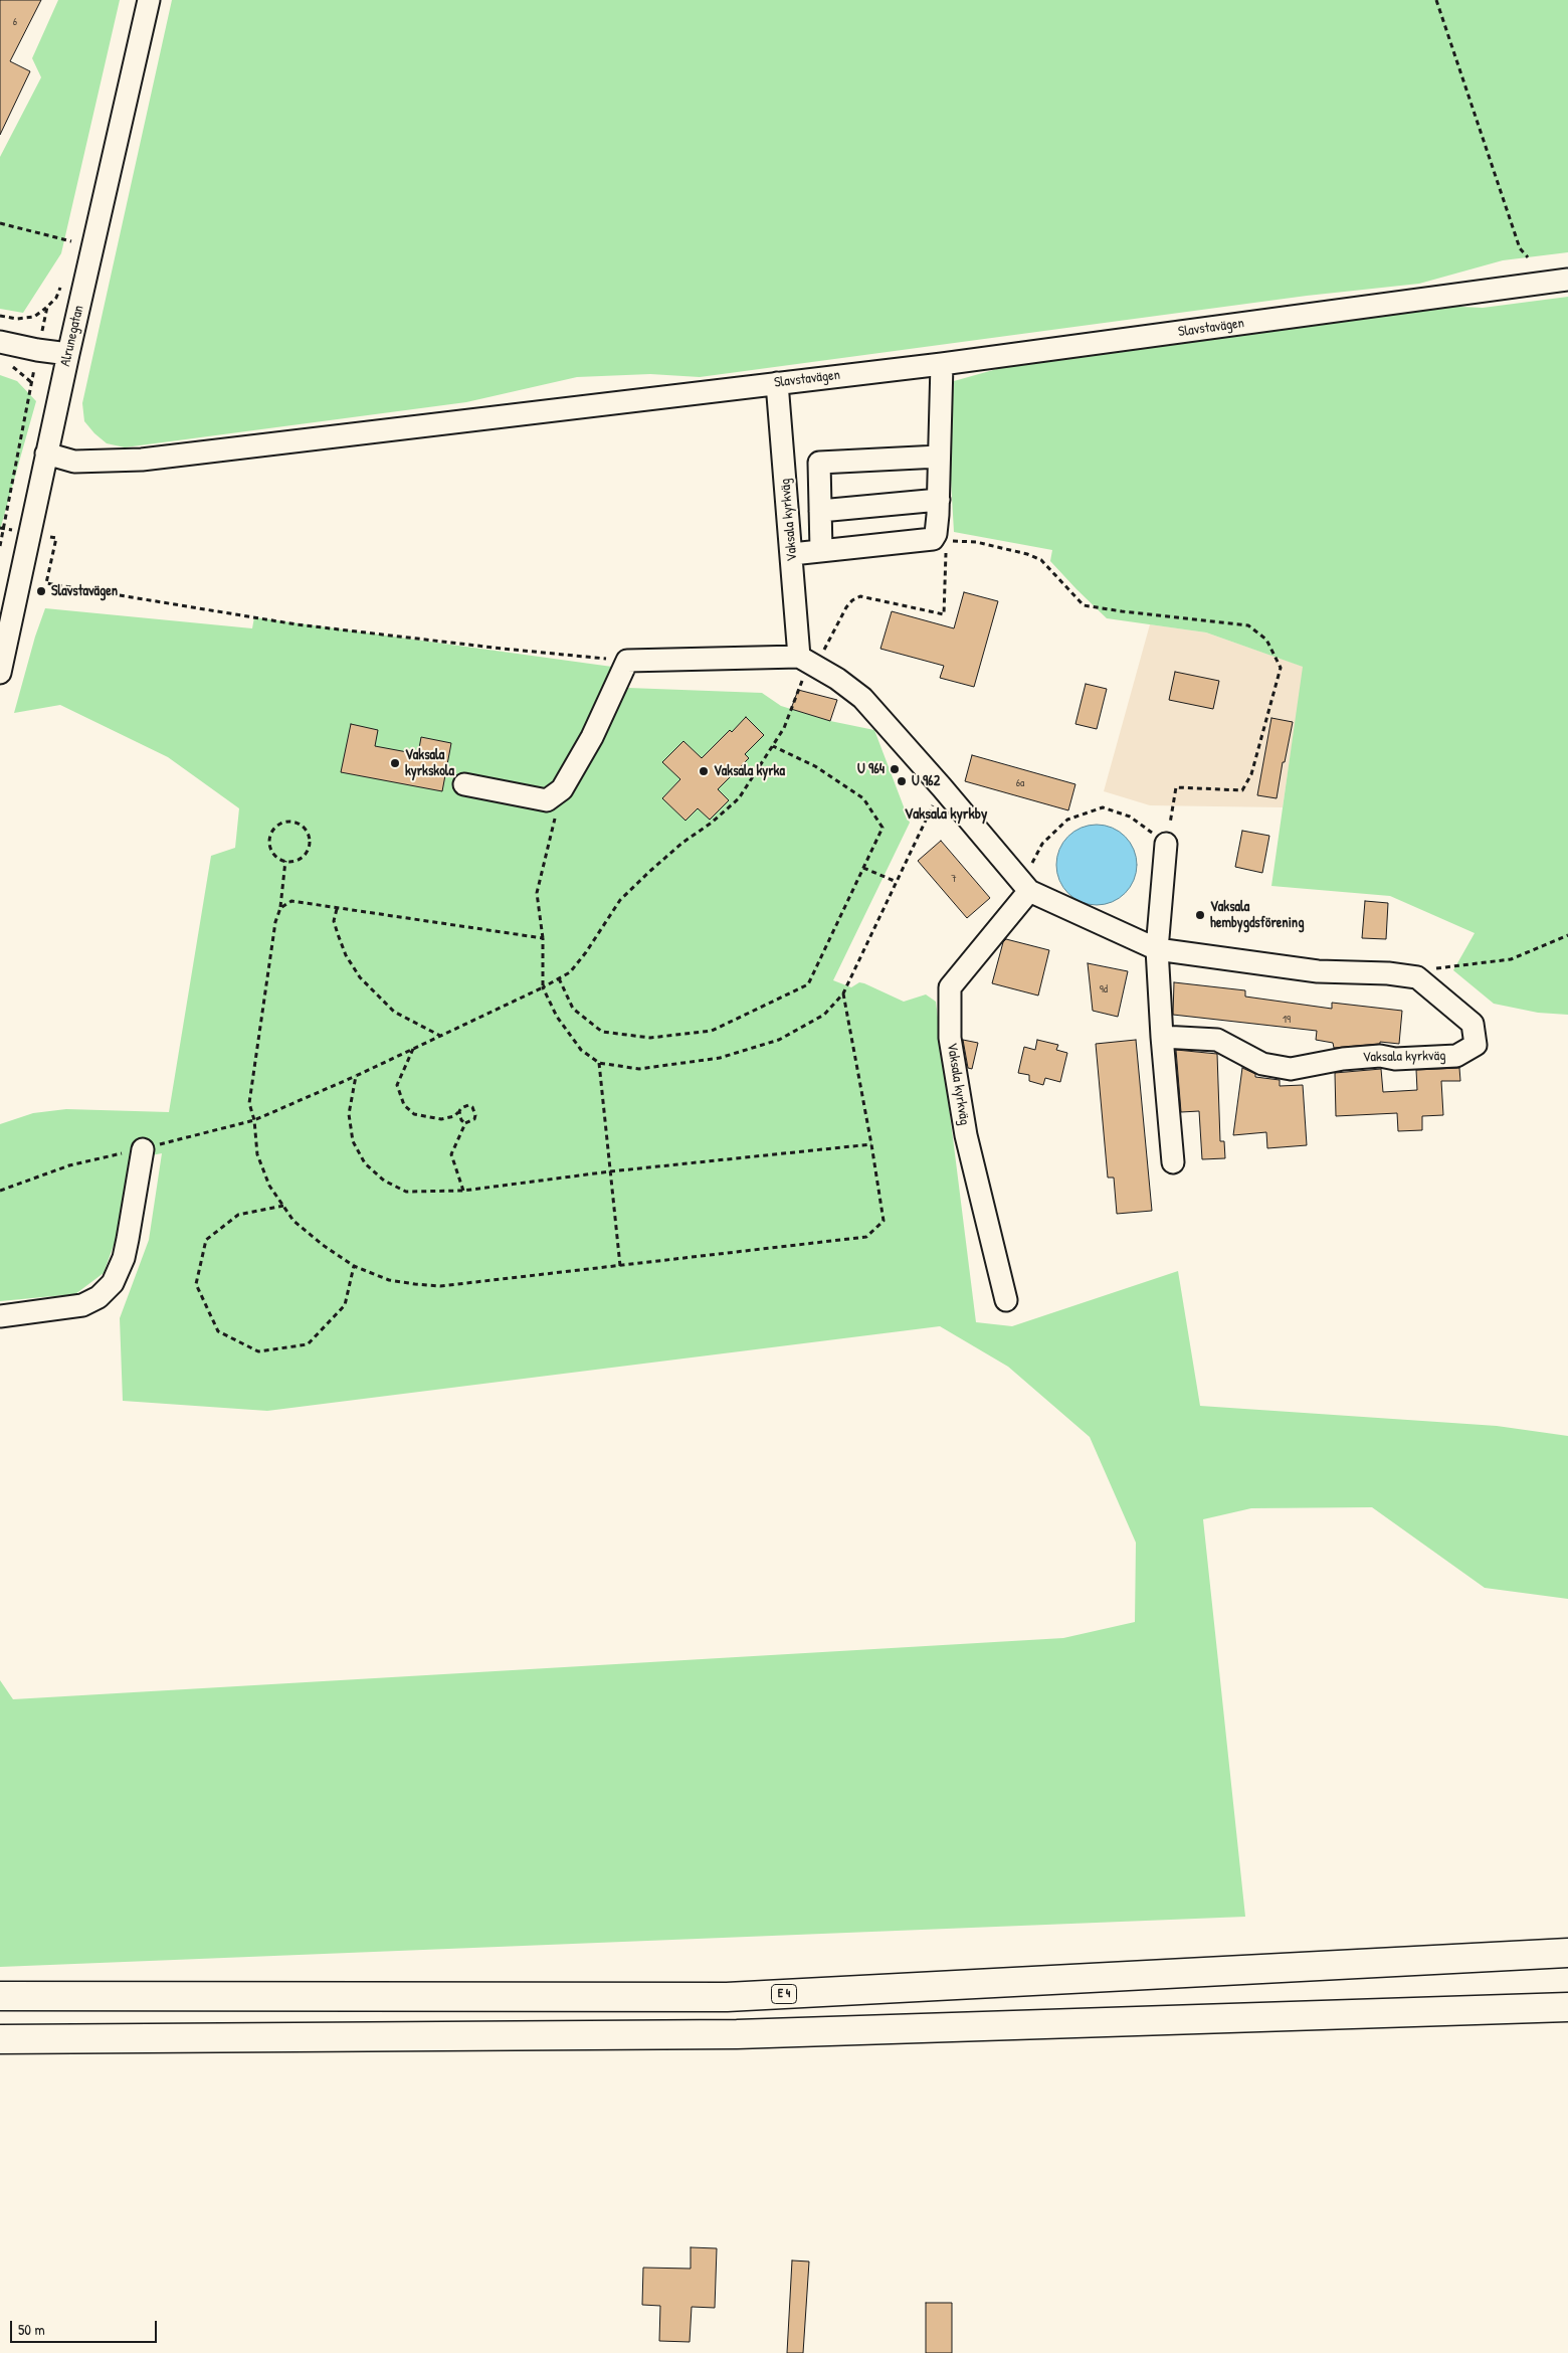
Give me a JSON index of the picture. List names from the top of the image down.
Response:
{
  "streets": {
    "highway": ["E 4"],
    "street": ["Slavstavägen", "Alrunegatan", "Vaksala kyrkväg"]
  },
  "crossings": [
    ["Slavstavägen", "Alrunegatan"],
    ["Slavstavägen", "Vaksala kyrkväg"]
  ],
  "districts": ["Vaksala kyrkby"],
  "places": [
    "Slavstavägen",
    "Vaksala kyrkskola",
    "U 964",
    "Vaksala kyrka",
    "U 962",
    "Vaksala hembygdsförening"
  ],
  "house_numbers": [
    "6",
    "6a",
    "7",
    "9d",
    "19"
  ],
  "scale_bar": "50 m"
}
